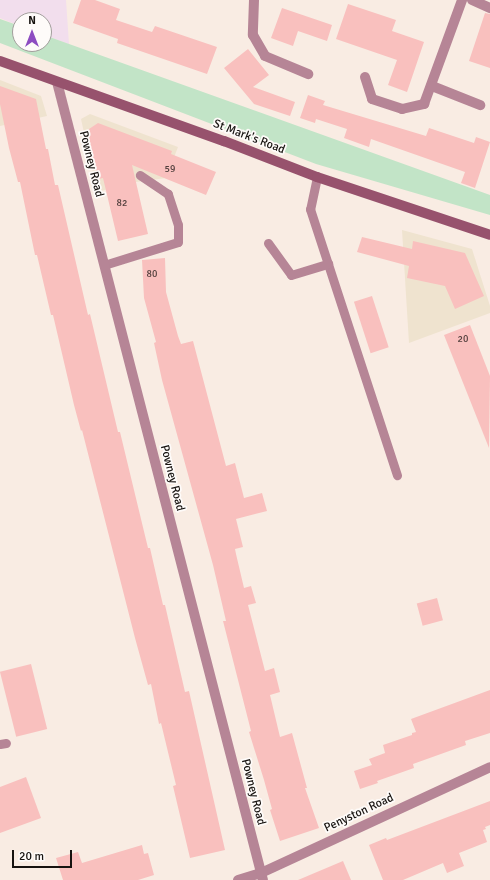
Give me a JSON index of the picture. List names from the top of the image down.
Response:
{
  "streets": {
    "street": ["St Mark's Road", "Powney Road", "Penyston Road"]
  },
  "crossings": [
    ["St Mark's Road", "Powney Road"],
    ["Powney Road", "Penyston Road"]
  ],
  "house_numbers": [
    "59",
    "82",
    "80",
    "20"
  ],
  "scale_bar": "20 m",
  "north": "top"
}
